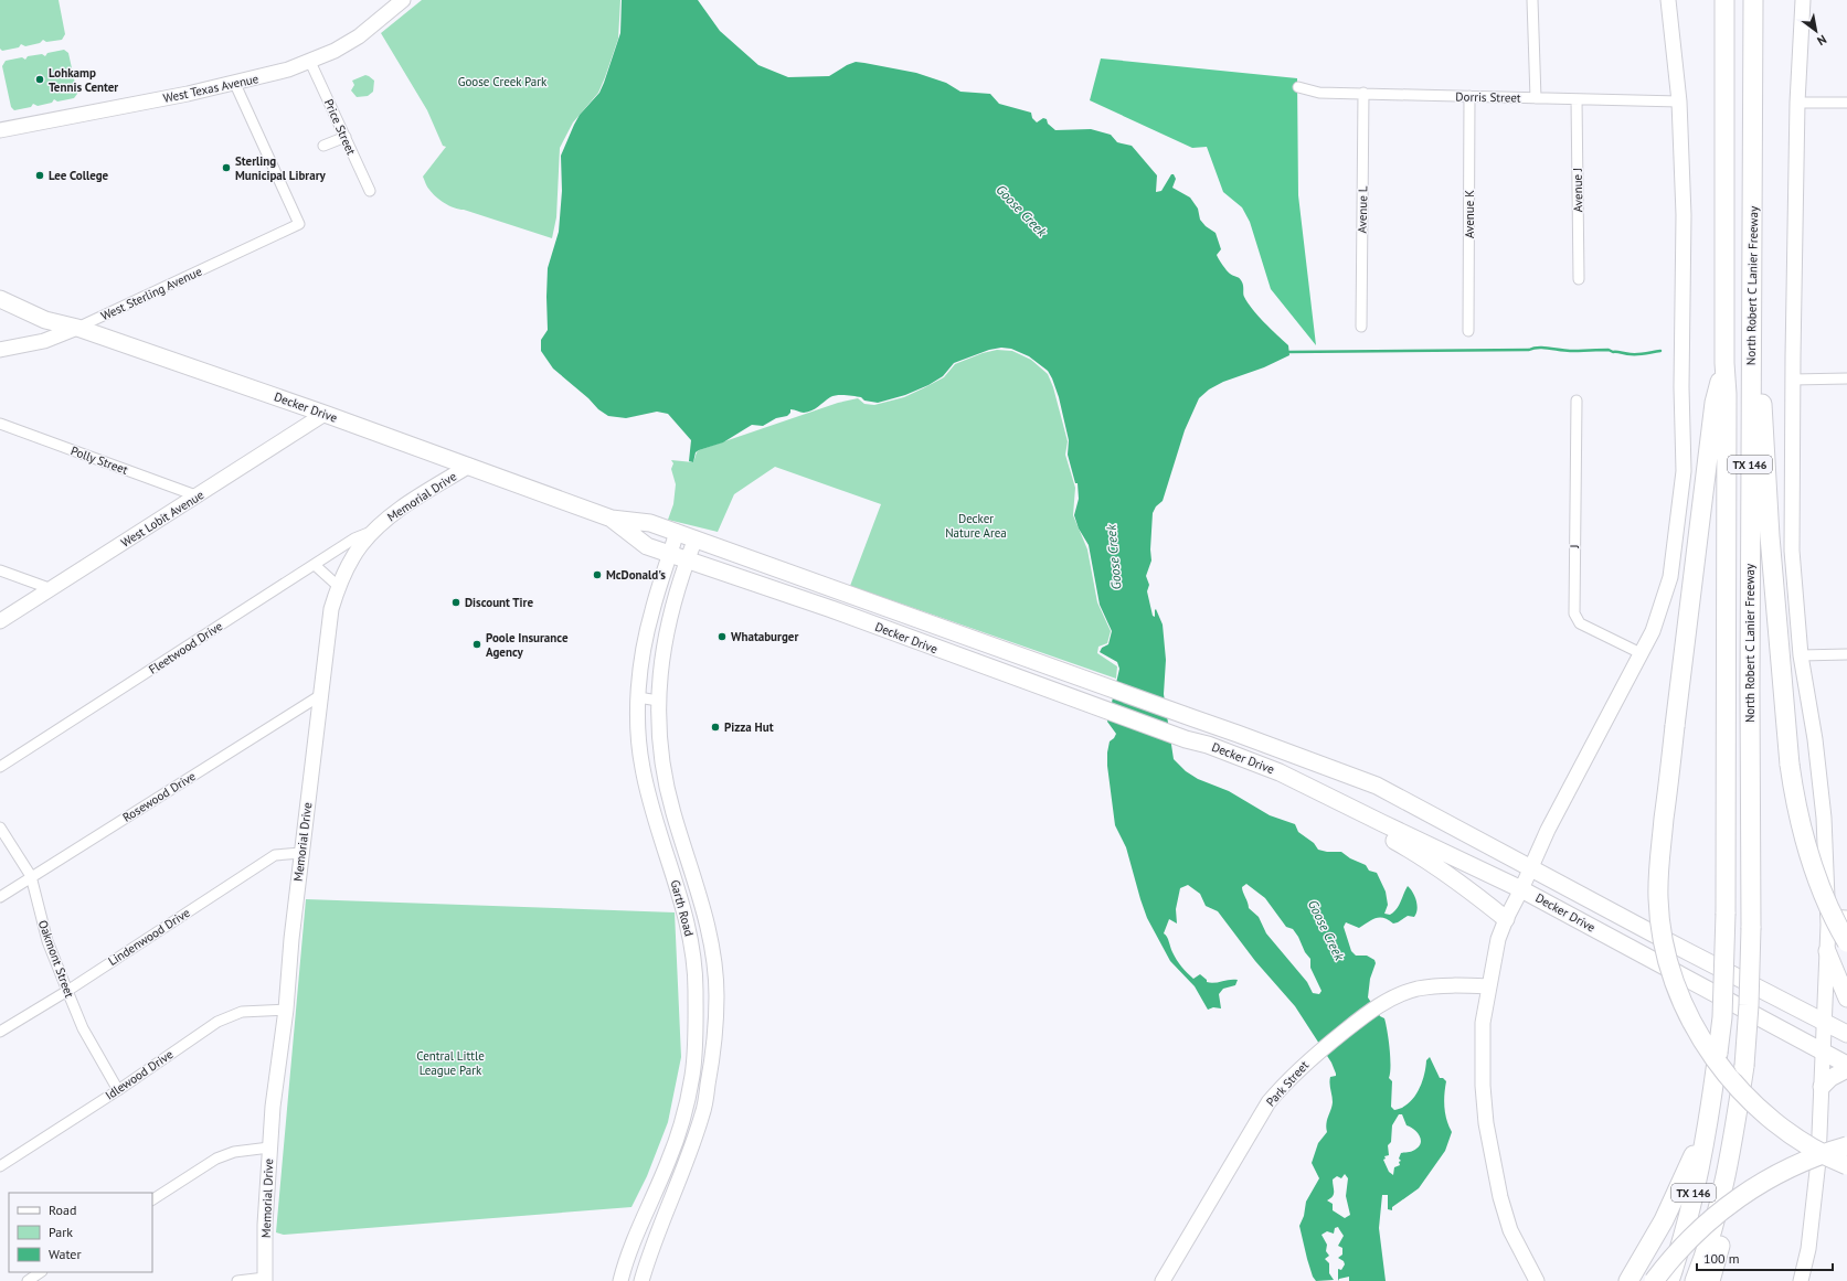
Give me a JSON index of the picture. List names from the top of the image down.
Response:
{
  "streets": {
    "highway": ["North Robert C Lanier Freeway", "TX 146"],
    "main road": [
      "West Texas Avenue",
      "West Sterling Avenue",
      "Decker Drive",
      "Memorial Drive",
      "West Lobit Avenue",
      "Garth Road",
      "Park Street"
    ],
    "street": [
      "Dorris Street",
      "Price Street",
      "Avenue J",
      "Avenue L",
      "Avenue K",
      "Polly Street",
      "J",
      "Fleetwood Drive",
      "Rosewood Drive",
      "Lindenwood Drive",
      "Oakmont Street",
      "Idlewood Drive"
    ]
  },
  "crossings": [
    ["West Texas Avenue", "Price Street"],
    ["West Texas Avenue", "West Sterling Avenue"],
    ["Dorris Street", "Avenue J"],
    ["Dorris Street", "Avenue L"],
    ["Dorris Street", "Avenue K"],
    ["West Sterling Avenue", "Decker Drive"],
    ["Decker Drive", "Memorial Drive"],
    ["Decker Drive", "West Lobit Avenue"],
    ["Decker Drive", "Garth Road"],
    ["Polly Street", "West Lobit Avenue"],
    ["Memorial Drive", "Fleetwood Drive"],
    ["Memorial Drive", "Rosewood Drive"],
    ["Memorial Drive", "Lindenwood Drive"],
    ["Memorial Drive", "Idlewood Drive"],
    ["Rosewood Drive", "Oakmont Street"],
    ["Lindenwood Drive", "Oakmont Street"],
    ["Oakmont Street", "Idlewood Drive"]
  ],
  "water": ["Goose Creek"],
  "parks": ["Goose Creek Park", "Decker Nature Area", "Central Little League Park"],
  "places": [
    "Lohkamp Tennis Center",
    "Sterling Municipal Library",
    "Lee College",
    "McDonald's",
    "Discount Tire",
    "Whataburger",
    "Poole Insurance Agency",
    "Pizza Hut"
  ],
  "legend": ["Road", "Park", "Water"],
  "scale_bar": "100 m",
  "north": "bottom right"
}
